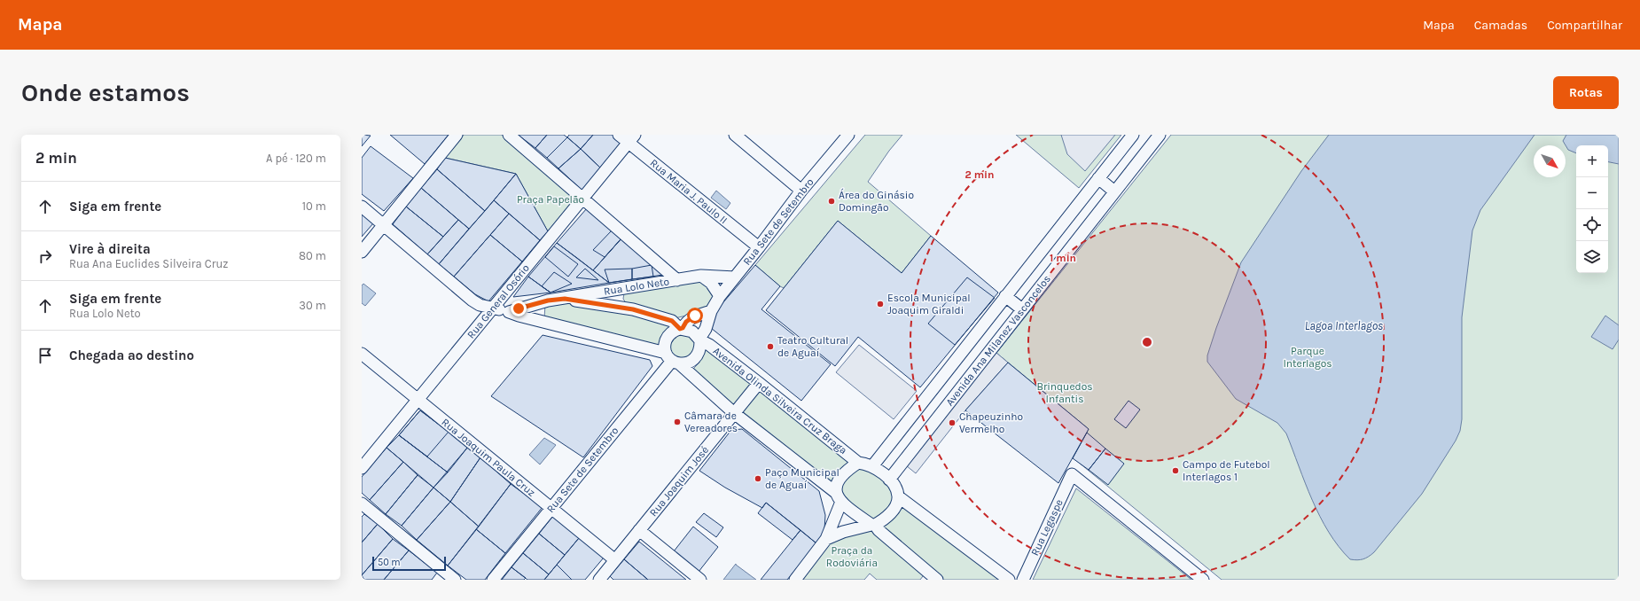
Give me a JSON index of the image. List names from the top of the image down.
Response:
{
  "streets": {
    "street": [
      "Rua Maria J. Paulo II",
      "Rua Sete de Setembro",
      "Rua Lolo Neto",
      "Rua General Osório",
      "Avenida Ana Milanez Vasconcelos",
      "Avenida Olinda Silveira Cruz Braga",
      "Rua Joaquim Paula Cruz",
      "Rua Joaquim José",
      "Rua Legaspe"
    ]
  },
  "crossings": [
    ["Rua Maria J. Paulo II", "Rua Sete de Setembro"],
    ["Rua Maria J. Paulo II", "Rua General Osório"],
    ["Rua Sete de Setembro", "Rua Lolo Neto"],
    ["Rua Sete de Setembro", "Avenida Olinda Silveira Cruz Braga"],
    ["Rua Sete de Setembro", "Rua Joaquim Paula Cruz"],
    ["Rua General Osório", "Rua Joaquim Paula Cruz"],
    ["Avenida Ana Milanez Vasconcelos", "Avenida Olinda Silveira Cruz Braga"],
    ["Avenida Olinda Silveira Cruz Braga", "Rua Joaquim José"],
    ["Rua Joaquim Paula Cruz", "Rua Joaquim José"]
  ],
  "water": ["Lagoa Interlagos"],
  "parks": [
    "Praça Papelão",
    "Parque Interlagos",
    "Brinquedos Infantis",
    "Praça da Rodoviária"
  ],
  "places": [
    "Área do Ginásio Domingão",
    "Escola Municipal Joaquim Giraldi",
    "Teatro Cultural de Aguaí",
    "Câmara de Vereadores",
    "Chapeuzinho Vermelho",
    "Campo de Futebol Interlagos 1",
    "Paço Municipal de Aguaí"
  ],
  "scale_bar": "50 m",
  "north": "bottom right",
  "page": {
    "header": "Mapa",
    "nav": ["Mapa", "Camadas", "Compartilhar"],
    "buttons": "Rotas",
    "title": "Onde estamos",
    "heading": ["2 min", "A pé · 120 m"],
    "map_buttons": ["+", "−"],
    "list": [
      ["Siga em frente", "10 m"],
      ["Vire à direita", "Rua Ana Euclides Silveira Cruz", "80 m"],
      ["Siga em frente", "Rua Lolo Neto", "30 m"],
      "Chegada ao destino"
    ],
    "scale": "50 m"
  },
  "rings": ["2 min", "1 min"]
}
